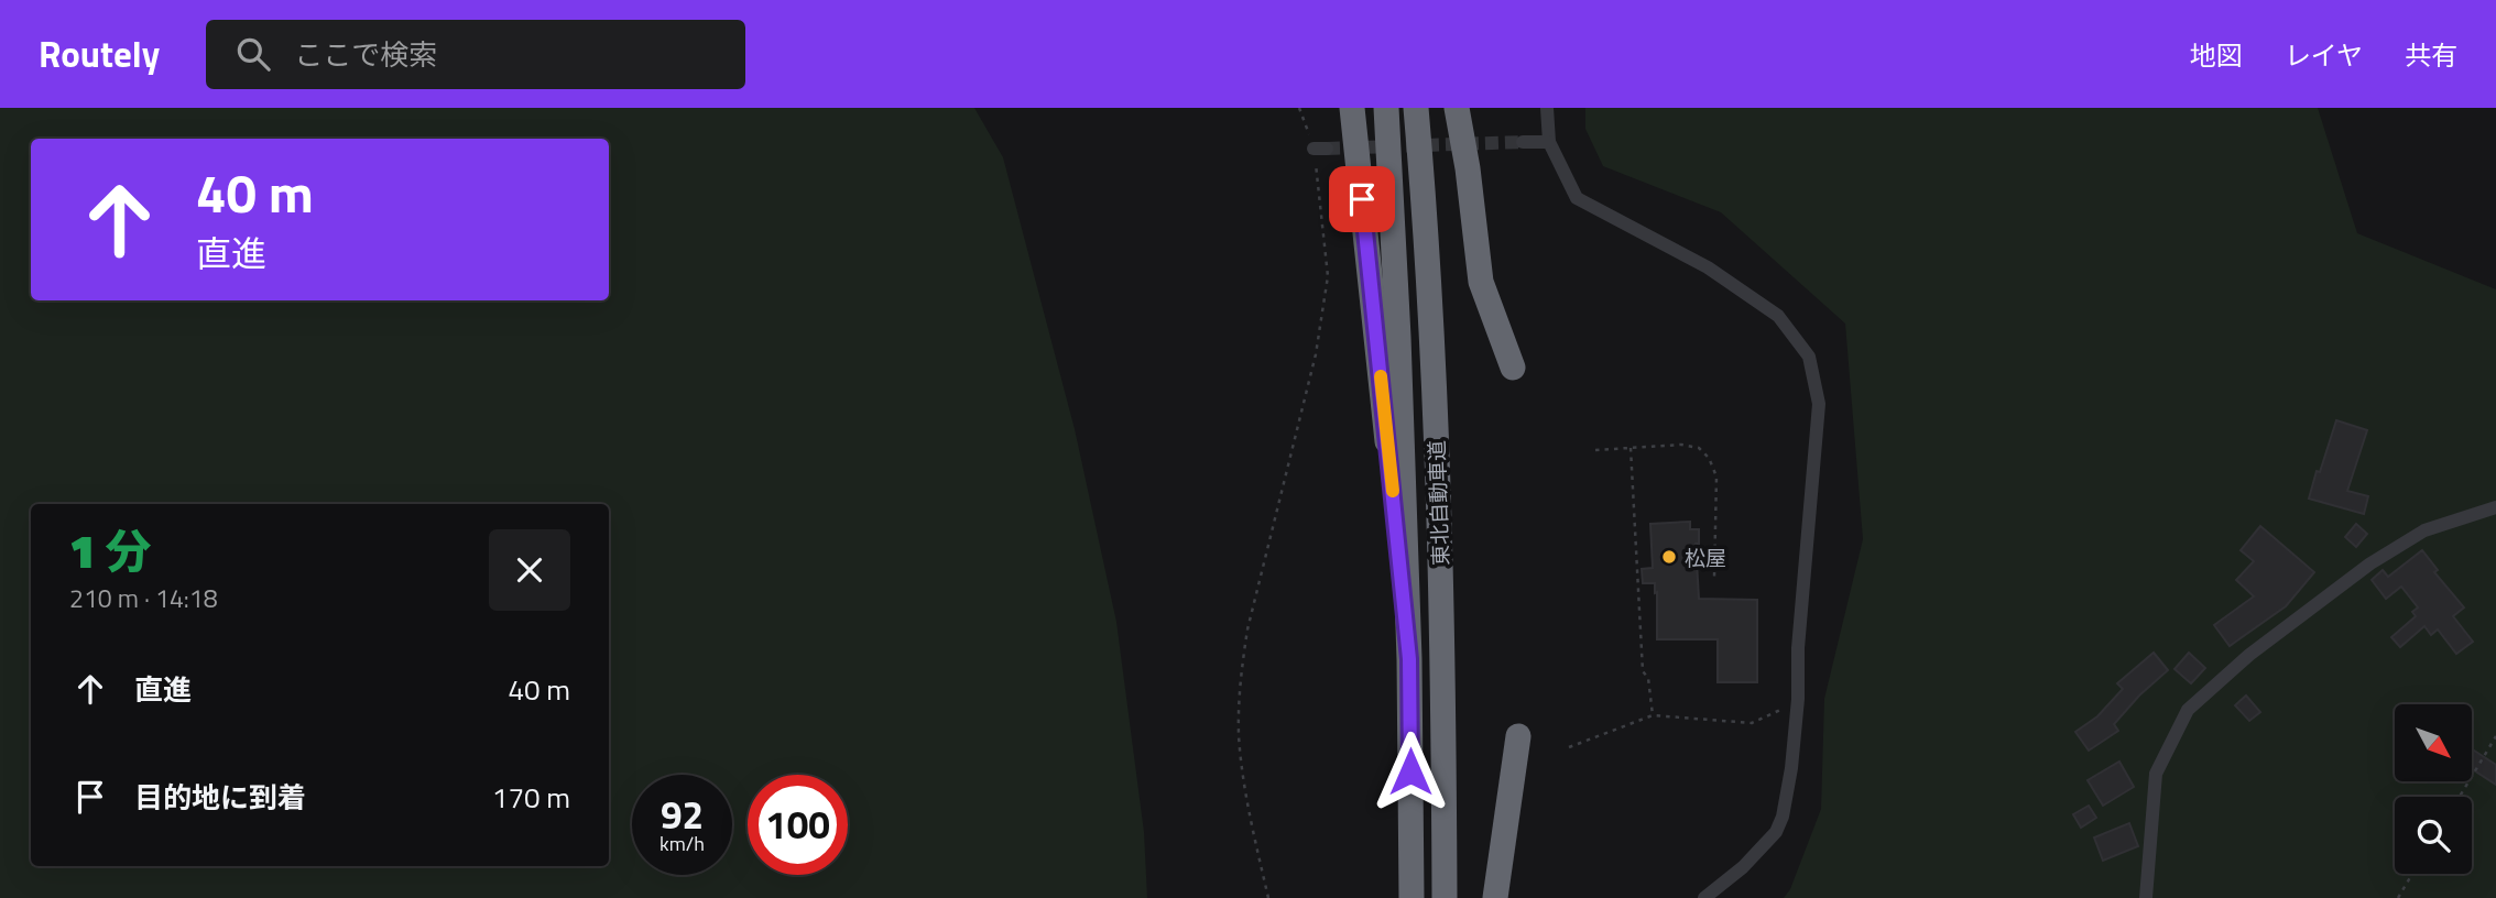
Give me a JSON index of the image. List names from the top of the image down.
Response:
{
  "streets": {
    "highway": ["東北自動車道"]
  },
  "places": ["松屋"],
  "north": "bottom right",
  "page": {
    "header": "Routely",
    "search": "ここで検索",
    "nav": ["地図", "レイヤ", "共有"],
    "turn": ["40 m", "直進"],
    "heading": ["1 分", "210 m · 14:18"],
    "list": [
      {
        "name": "直進",
        "value": "40 m"
      },
      {
        "name": "目的地に到着",
        "value": "170 m"
      }
    ],
    "speed": "92 km/h",
    "limit": "100"
  }
}
